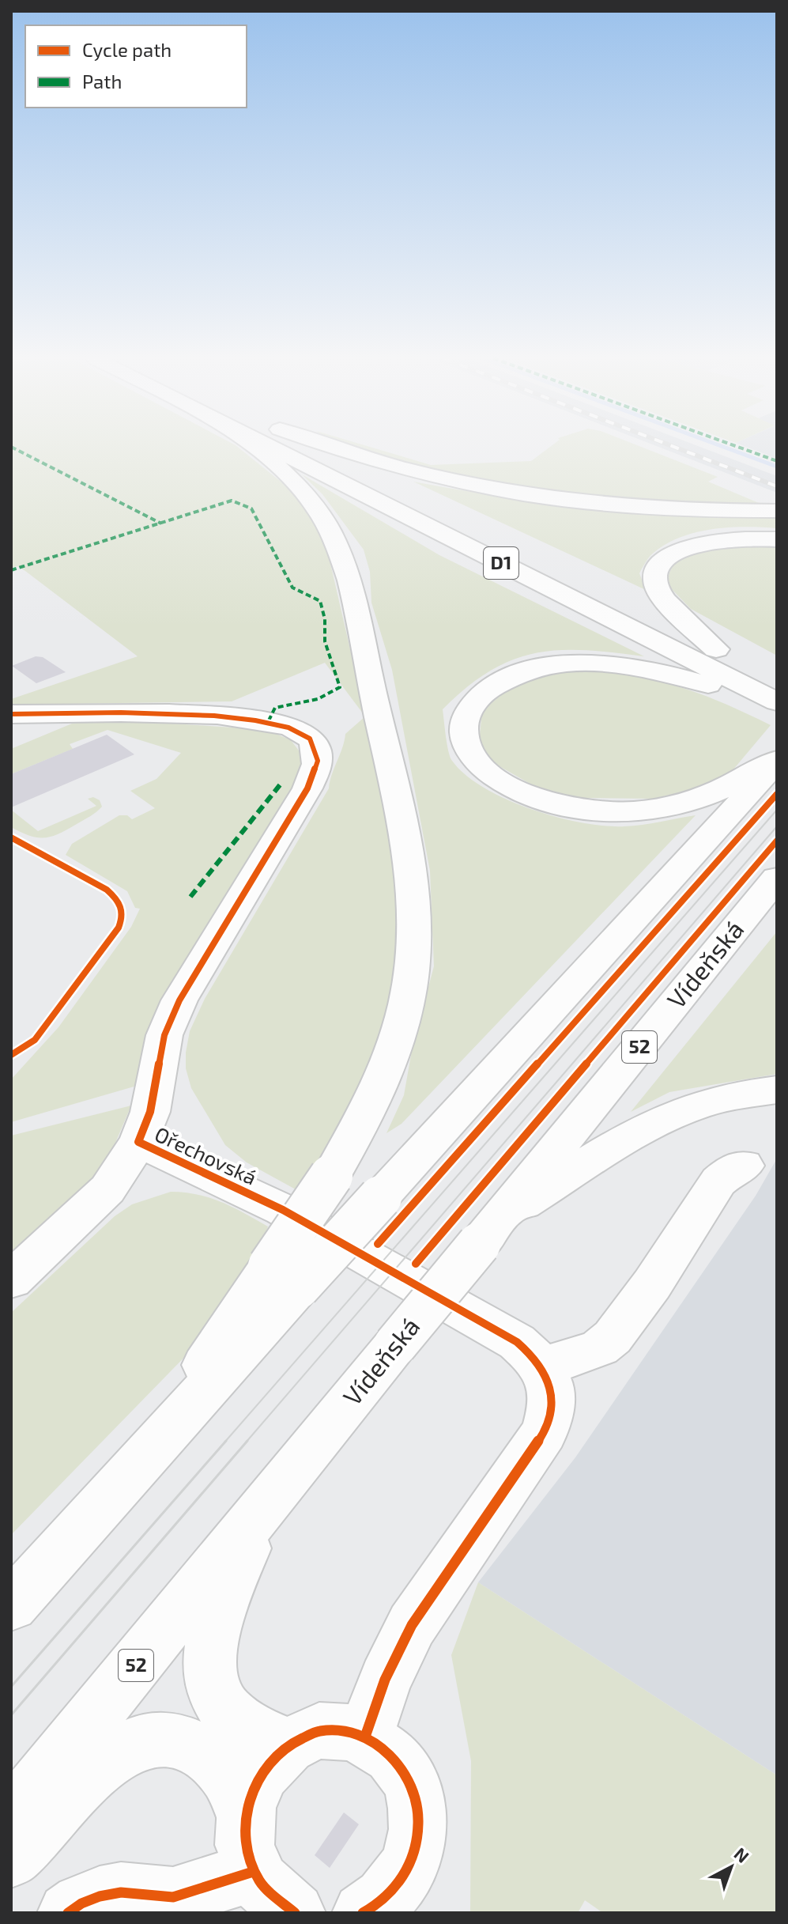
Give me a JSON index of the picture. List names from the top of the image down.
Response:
{
  "streets": {
    "main road": [
      "D1",
      "Vídeňská",
      "52",
      "Ořechovská"
    ]
  },
  "legend": ["Cycle path", "Path"],
  "north": "top right"
}
